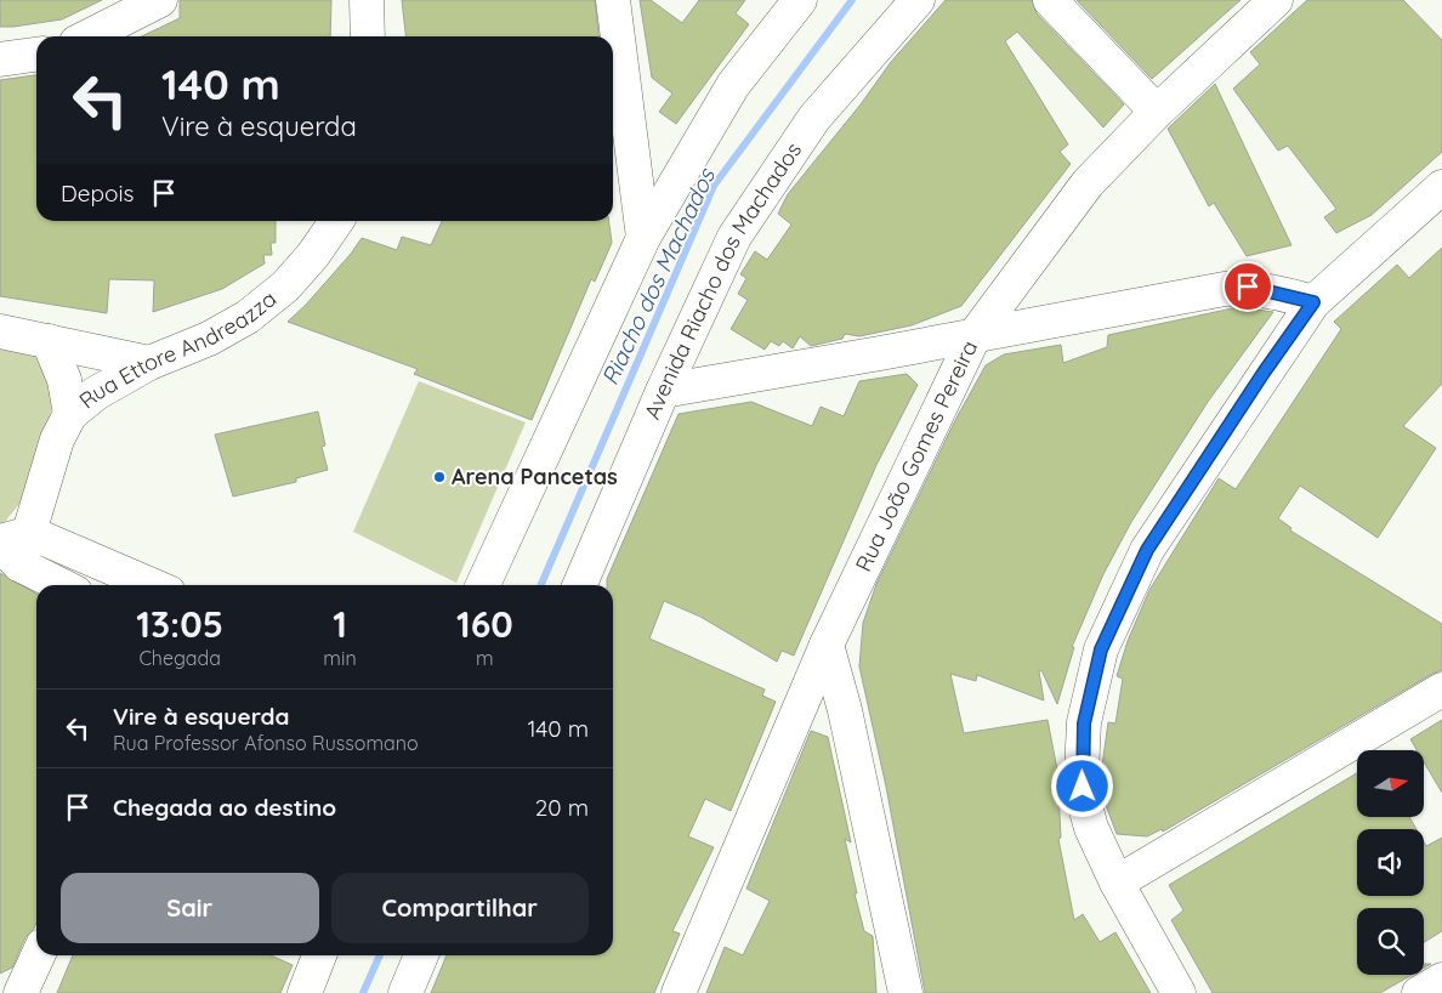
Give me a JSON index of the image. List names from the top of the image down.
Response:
{
  "streets": {
    "street": ["Avenida Riacho dos Machados", "Rua Ettore Andreazza", "Rua João Gomes Pereira"]
  },
  "water": ["Riacho dos Machados"],
  "places": ["Arena Pancetas"],
  "north": "right",
  "page": {
    "turn": ["140 m", "Vire à esquerda"],
    "then": "Depois",
    "eta": [
      "13:05",
      "Chegada",
      "1",
      "min",
      "160",
      "m"
    ],
    "list": [
      {
        "name": "Vire à esquerda",
        "note": "Rua Professor Afonso Russomano",
        "value": "140 m"
      },
      {
        "name": "Chegada ao destino",
        "value": "20 m"
      }
    ],
    "buttons": ["Sair", "Compartilhar"]
  }
}
